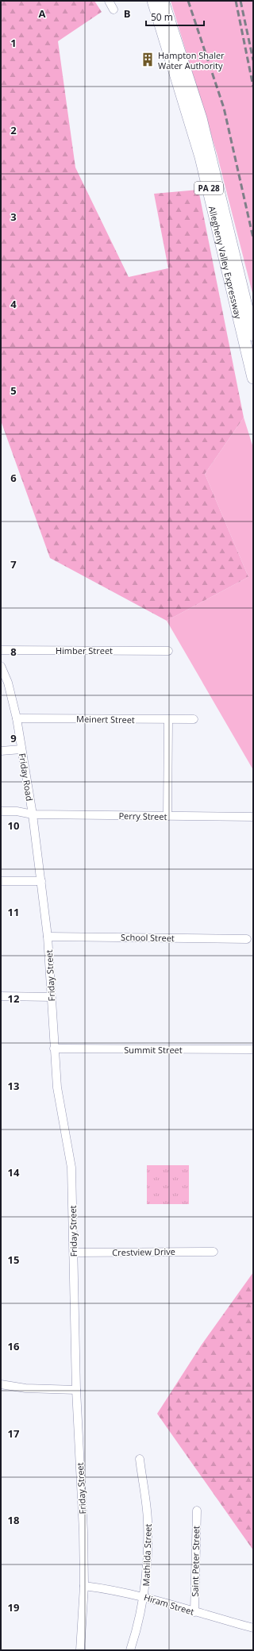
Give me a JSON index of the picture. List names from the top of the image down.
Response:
{
  "streets": {
    "highway": ["PA 28", "Allegheny Valley Expressway"],
    "street": [
      "Himber Street",
      "Meinert Street",
      "Friday Road",
      "Perry Street",
      "School Street",
      "Friday Street",
      "Summit Street",
      "Crestview Drive",
      "Mathilda Street",
      "Saint Peter Street",
      "Hiram Street"
    ]
  },
  "crossings": [
    ["Meinert Street", "Friday Road"],
    ["Friday Road", "Perry Street"],
    ["Friday Road", "Friday Street"],
    ["Perry Street", "Friday Street"],
    ["School Street", "Friday Street"],
    ["Friday Street", "Summit Street"],
    ["Friday Street", "Crestview Drive"],
    ["Friday Street", "Hiram Street"],
    ["Mathilda Street", "Hiram Street"],
    ["Saint Peter Street", "Hiram Street"]
  ],
  "places": {
    "building": ["Hampton Shaler Water Authority"]
  },
  "scale_bar": "50 m",
  "grid": {
    "columns": ["A", "B"],
    "rows": [
      "1",
      "2",
      "3",
      "4",
      "5",
      "6",
      "7",
      "8",
      "9",
      "10",
      "11",
      "12",
      "13",
      "14",
      "15",
      "16",
      "17",
      "18",
      "19"
    ]
  }
}
